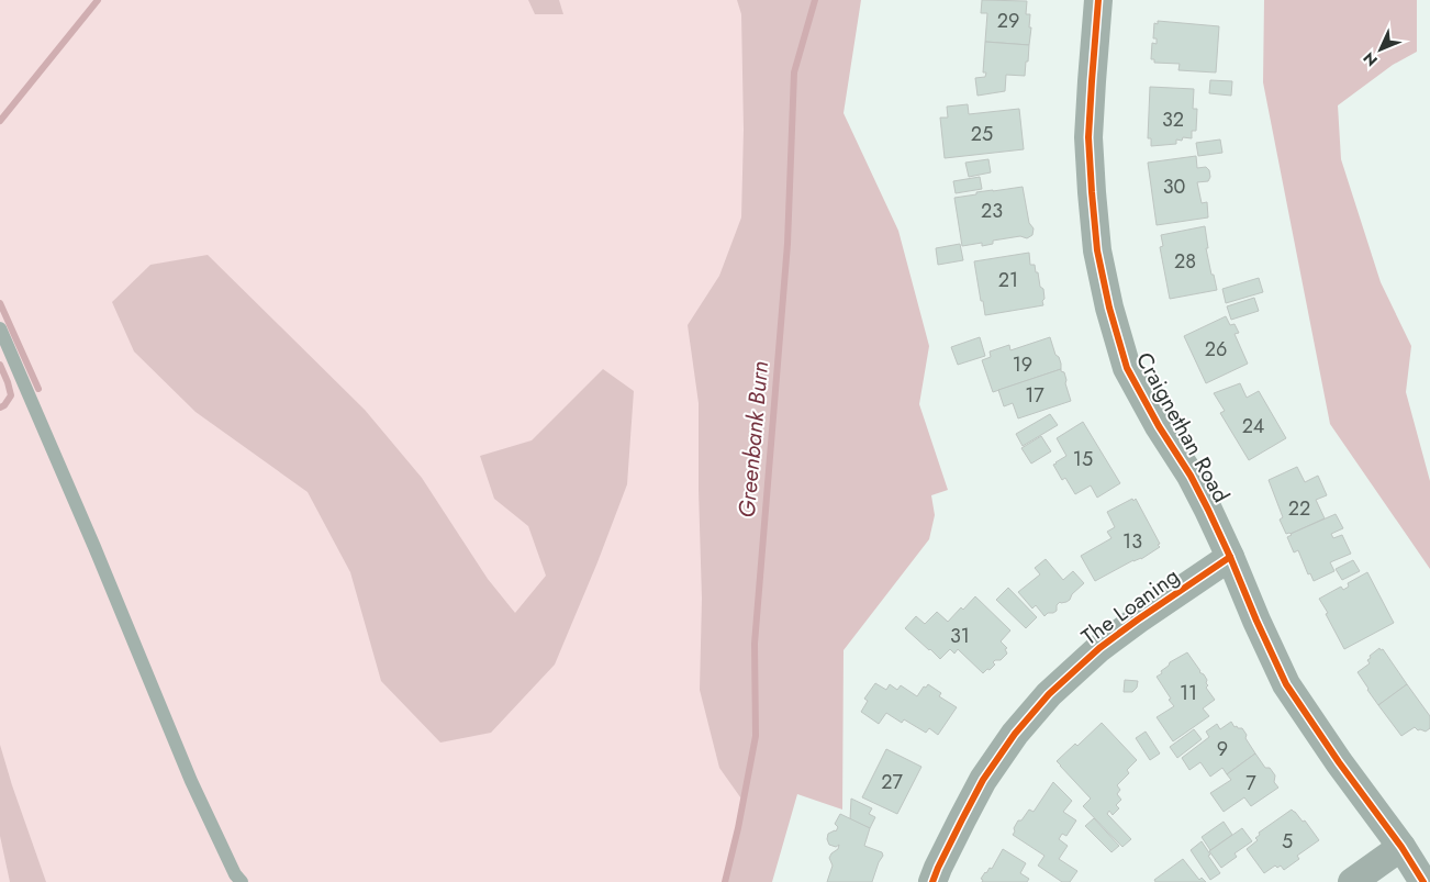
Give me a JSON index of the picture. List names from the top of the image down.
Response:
{
  "streets": {
    "street": ["Craignethan Road", "The Loaning"]
  },
  "crossings": [
    ["Craignethan Road", "The Loaning"]
  ],
  "water": ["Greenbank Burn"],
  "house_numbers": [
    "29",
    "32",
    "25",
    "30",
    "23",
    "28",
    "21",
    "26",
    "19",
    "17",
    "24",
    "15",
    "22",
    "13",
    "31",
    "11",
    "9",
    "27",
    "7",
    "5"
  ],
  "north": "bottom left"
}
